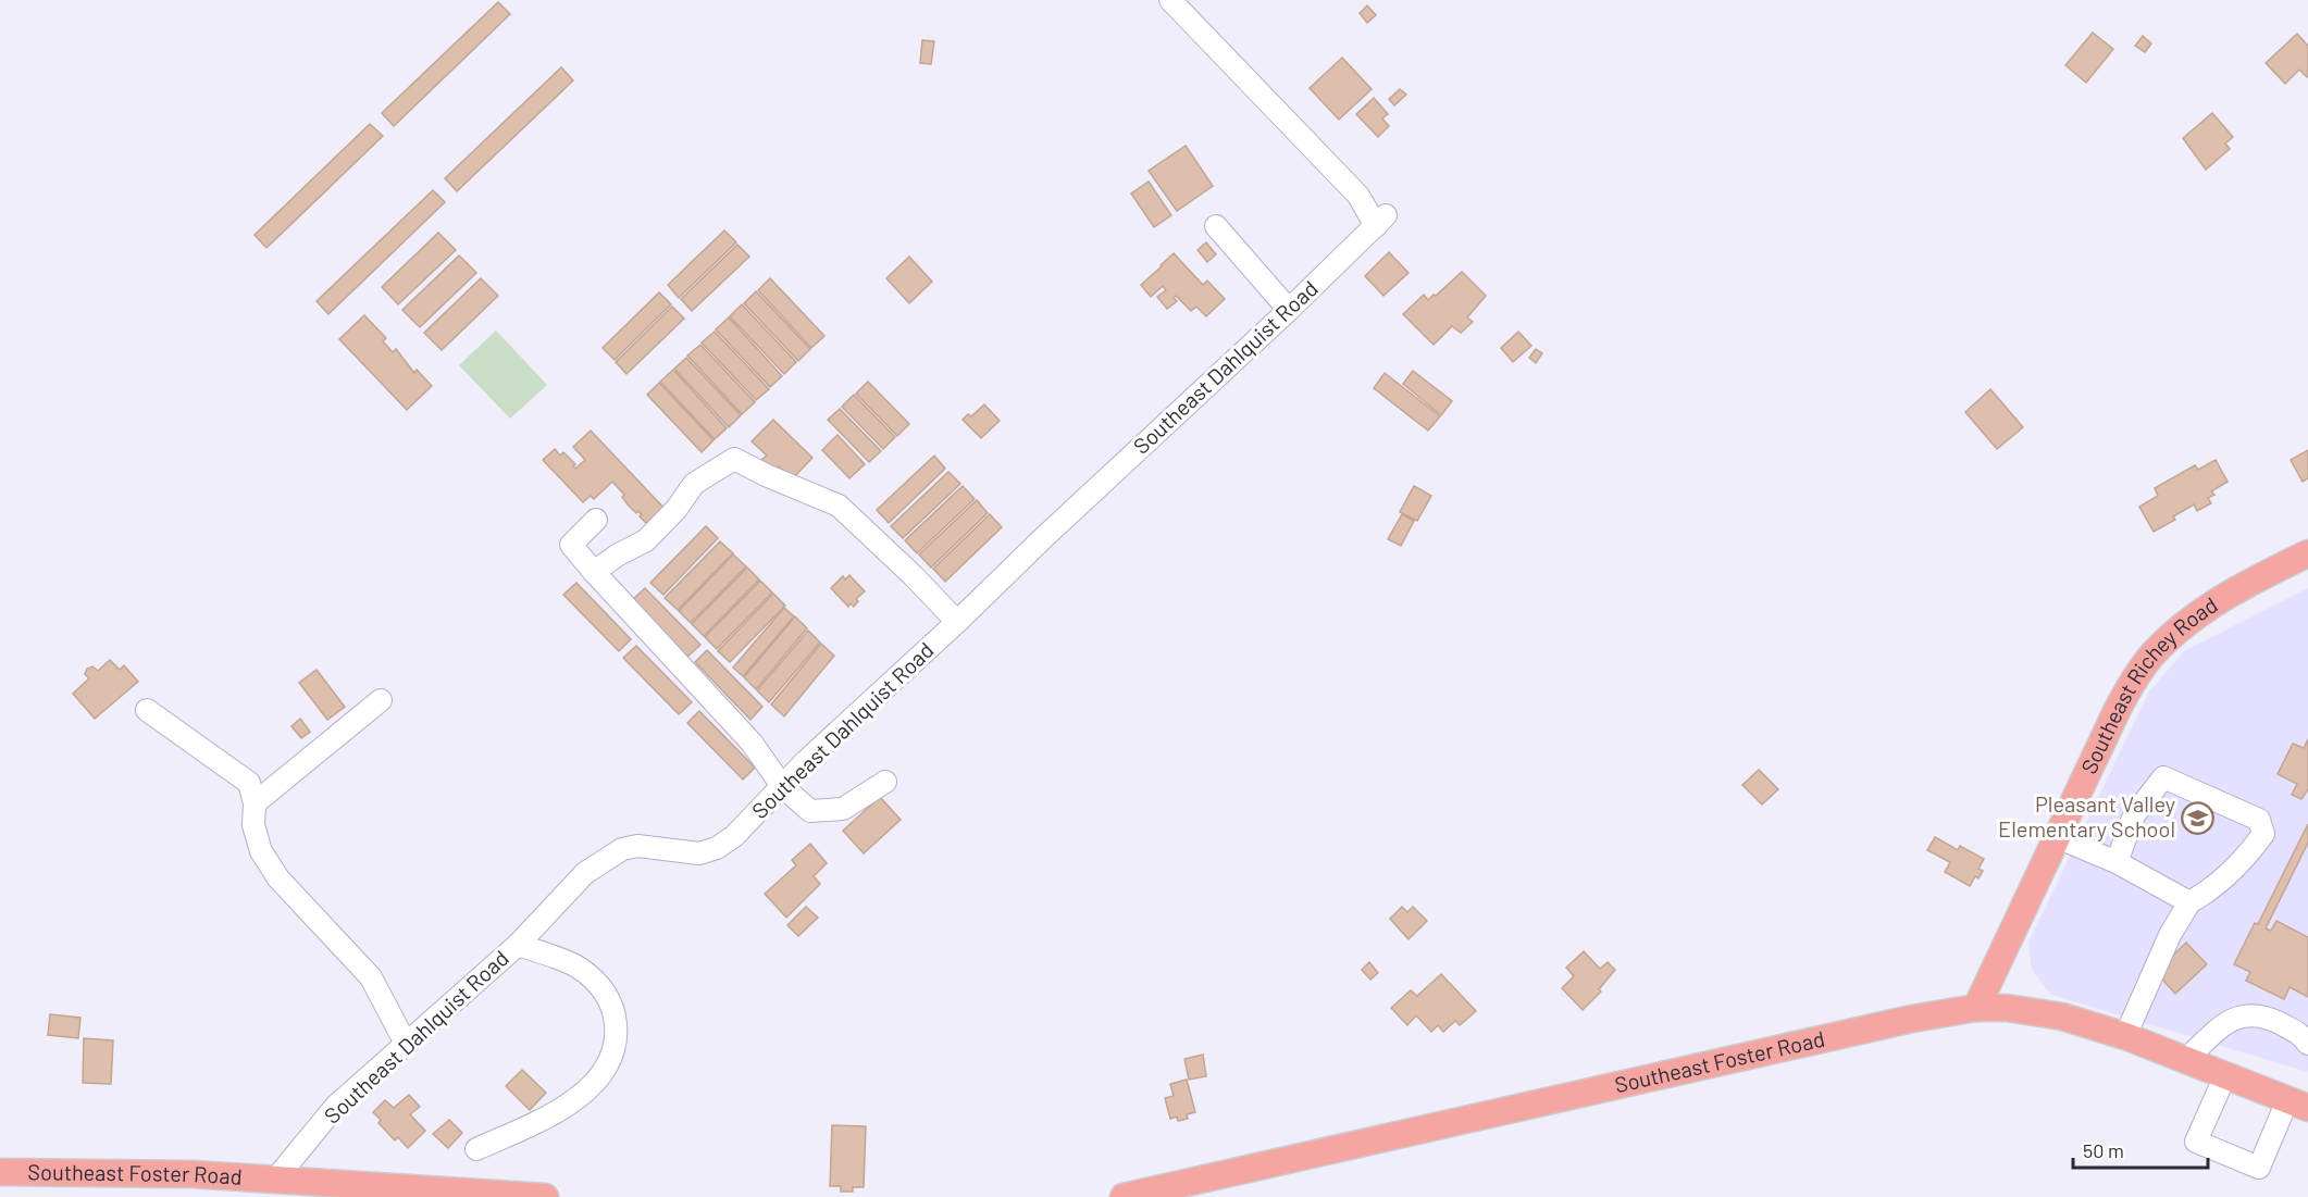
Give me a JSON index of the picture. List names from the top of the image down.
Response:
{
  "streets": {
    "main road": ["Southeast Richey Road", "Southeast Foster Road"],
    "street": ["Southeast Dahlquist Road"]
  },
  "crossings": [
    ["Southeast Dahlquist Road", "Southeast Foster Road"],
    ["Southeast Richey Road", "Southeast Foster Road"]
  ],
  "places": {
    "school or university": ["Pleasant Valley Elementary School"]
  },
  "scale_bar": "50 m"
}
